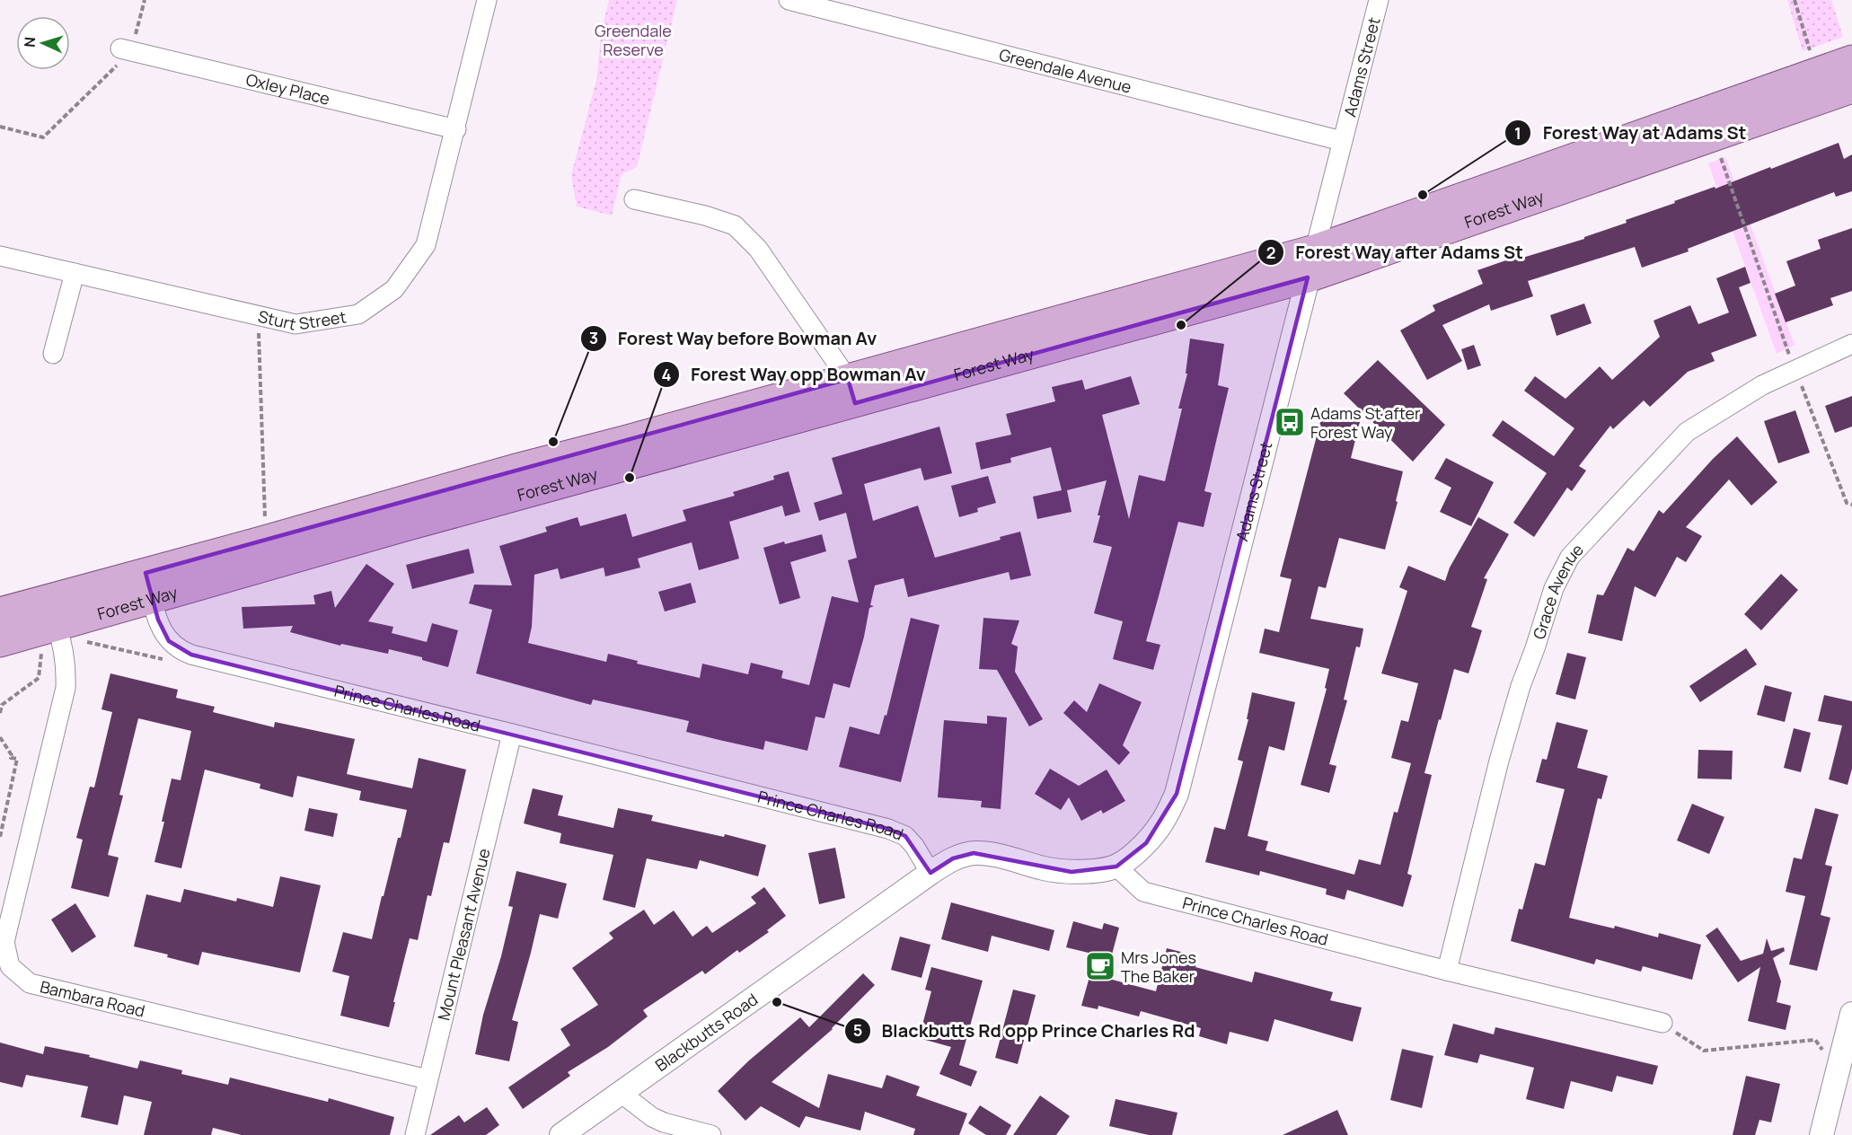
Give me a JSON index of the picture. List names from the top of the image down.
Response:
{
  "streets": {
    "main road": ["Forest Way"],
    "street": [
      "Adams Street",
      "Greendale Avenue",
      "Oxley Place",
      "Sturt Street",
      "Grace Avenue",
      "Prince Charles Road",
      "Mount Pleasant Avenue",
      "Bambara Road",
      "Blackbutts Road"
    ]
  },
  "crossings": [
    ["Adams Street", "Greendale Avenue"],
    ["Adams Street", "Forest Way"],
    ["Adams Street", "Prince Charles Road"],
    ["Oxley Place", "Sturt Street"],
    ["Forest Way", "Prince Charles Road"],
    ["Forest Way", "Bambara Road"],
    ["Grace Avenue", "Prince Charles Road"],
    ["Prince Charles Road", "Mount Pleasant Avenue"],
    ["Prince Charles Road", "Blackbutts Road"],
    ["Mount Pleasant Avenue", "Bambara Road"]
  ],
  "parks": ["Greendale Reserve"],
  "places": {
    "other": [
      "Forest Way at Adams St",
      "Forest Way after Adams St",
      "Forest Way before Bowman Av",
      "Forest Way opp Bowman Av",
      "Blackbutts Rd opp Prince Charles Rd"
    ],
    "bus stop": ["Adams St after Forest Way"],
    "cafe": ["Mrs Jones The Baker"]
  },
  "north": "left"
}
